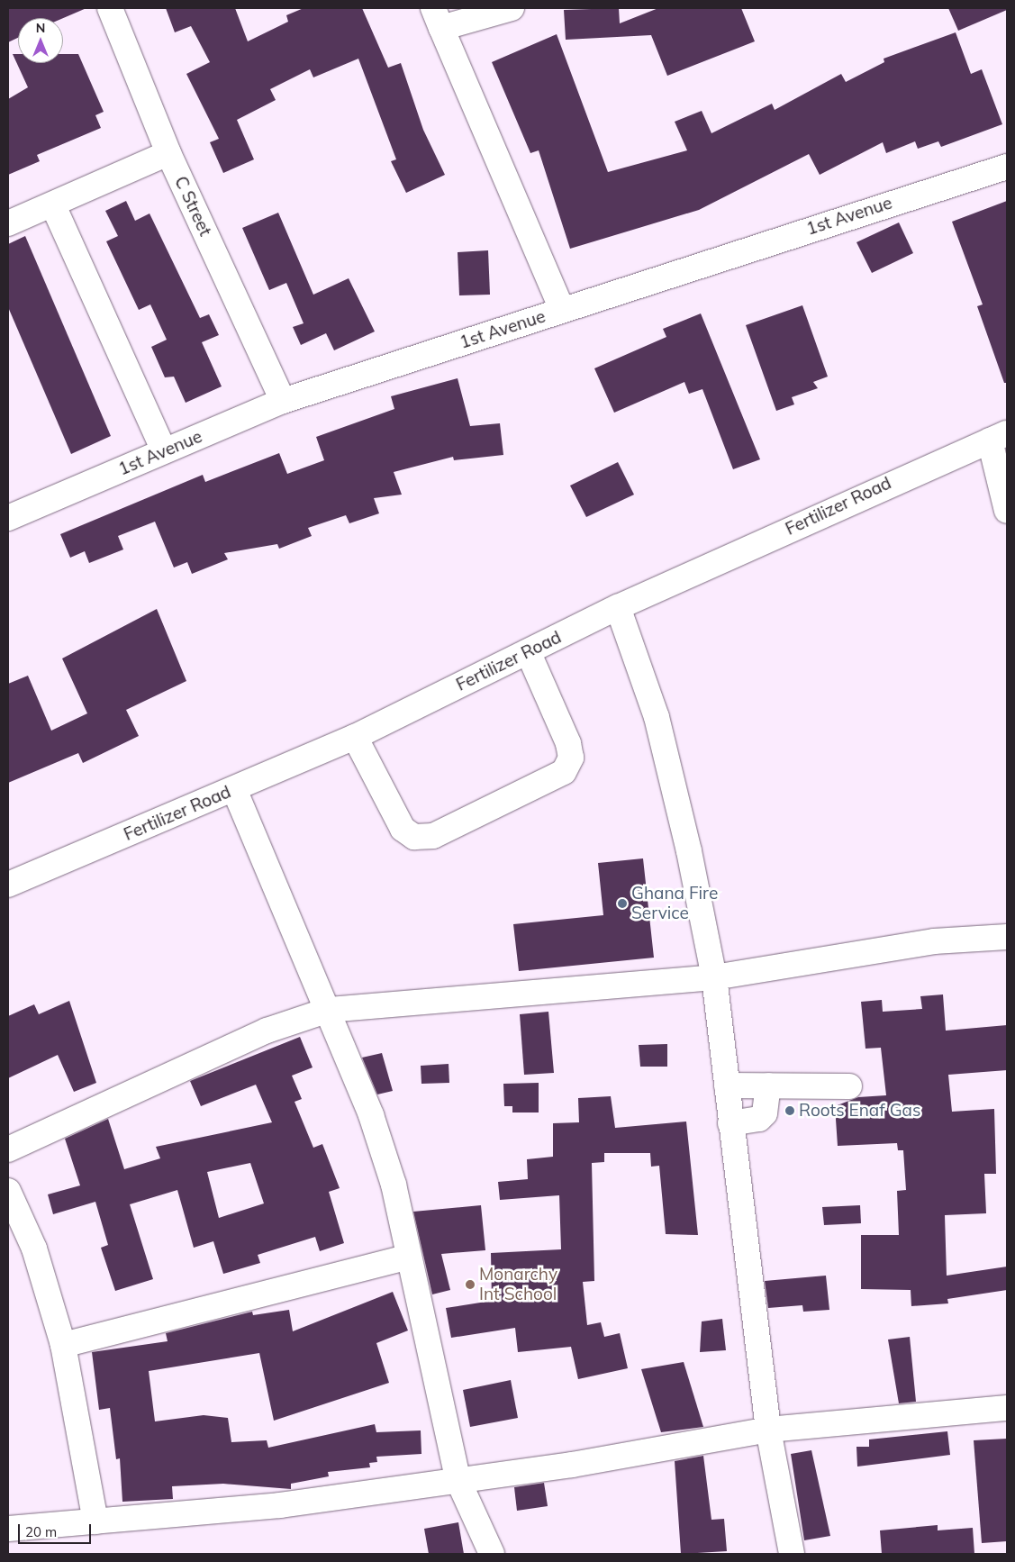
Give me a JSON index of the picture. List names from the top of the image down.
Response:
{
  "streets": {
    "street": ["C Street", "1st Avenue", "Fertilizer Road"]
  },
  "crossings": [
    ["C Street", "1st Avenue"]
  ],
  "places": ["Ghana Fire Service", "Roots Enaf Gas", "Monarchy Int School"],
  "scale_bar": "20 m",
  "north": "top"
}
